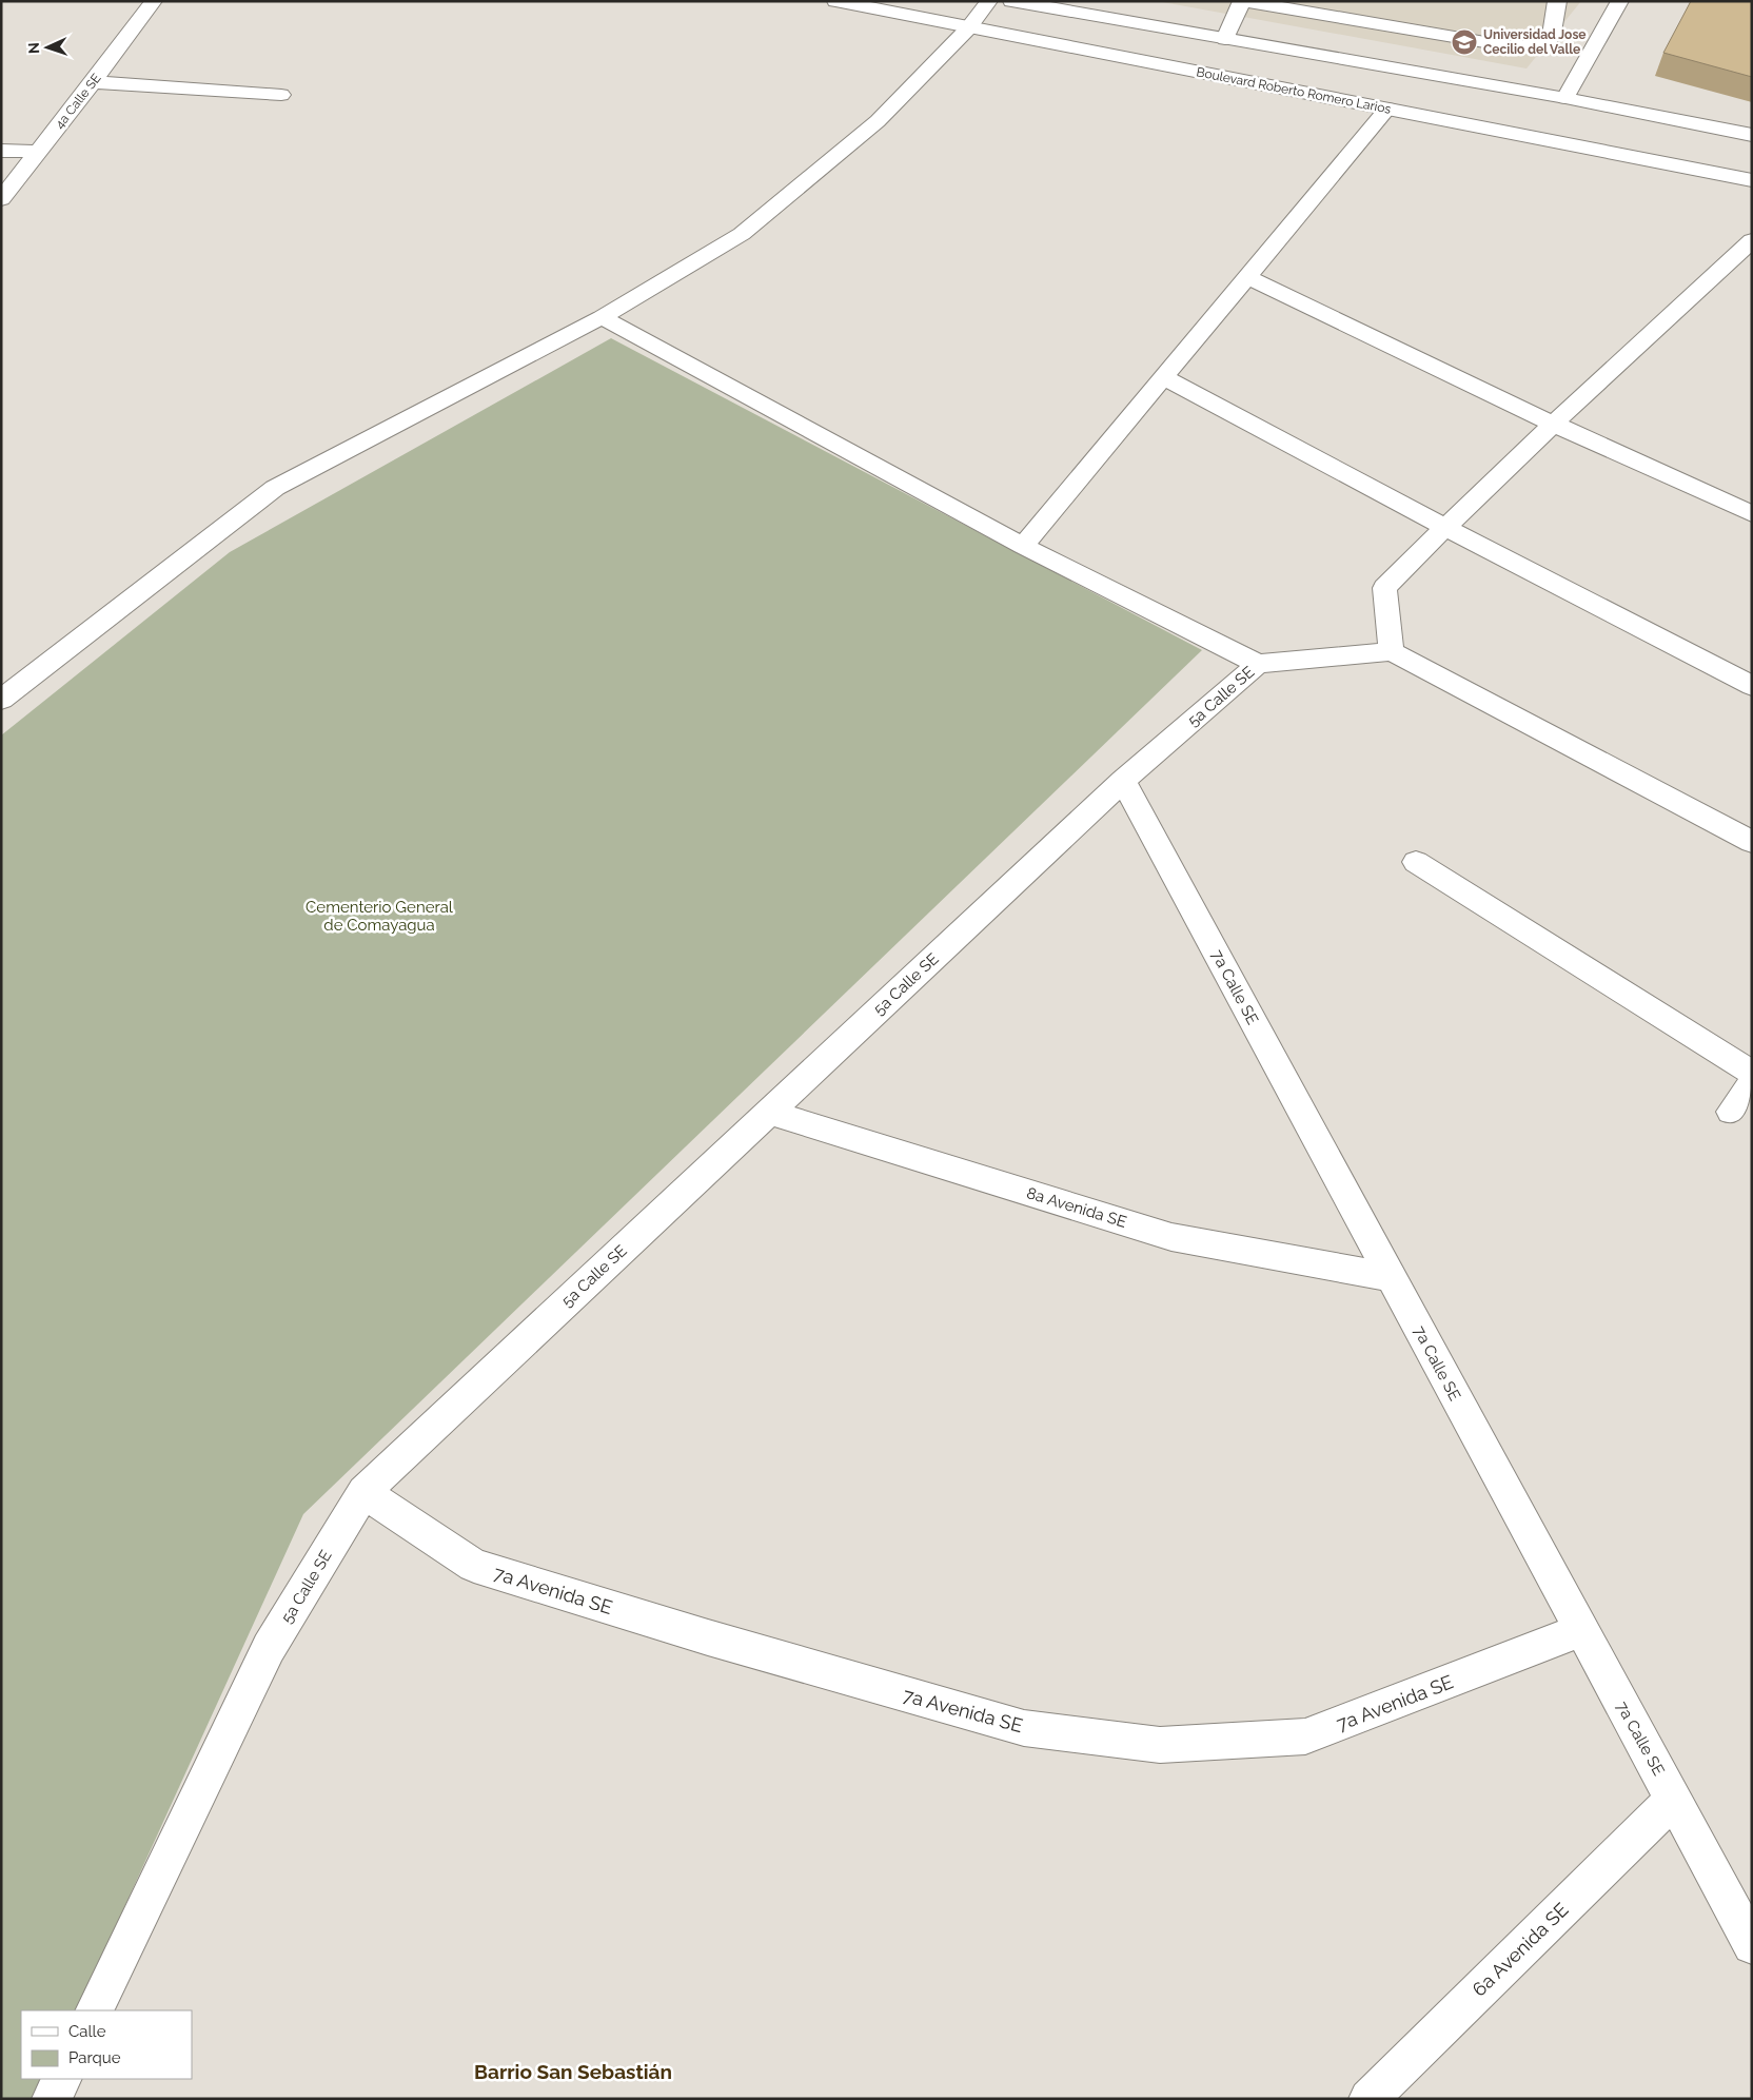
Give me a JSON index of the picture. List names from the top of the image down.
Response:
{
  "streets": {
    "street": [
      "Boulevard Roberto Romero Larios",
      "4a Calle SE",
      "5a Calle SE",
      "7a Calle SE",
      "8a Avenida SE",
      "7a Avenida SE",
      "6a Avenida SE"
    ]
  },
  "crossings": [
    ["5a Calle SE", "7a Calle SE"],
    ["5a Calle SE", "8a Avenida SE"],
    ["5a Calle SE", "7a Avenida SE"],
    ["7a Calle SE", "8a Avenida SE"],
    ["7a Calle SE", "7a Avenida SE"],
    ["7a Calle SE", "6a Avenida SE"]
  ],
  "districts": ["Barrio San Sebastián"],
  "parks": ["Cementerio General de Comayagua"],
  "places": {
    "school or university": ["Universidad Jose Cecilio del Valle"]
  },
  "legend": ["Calle", "Parque"],
  "north": "left"
}
